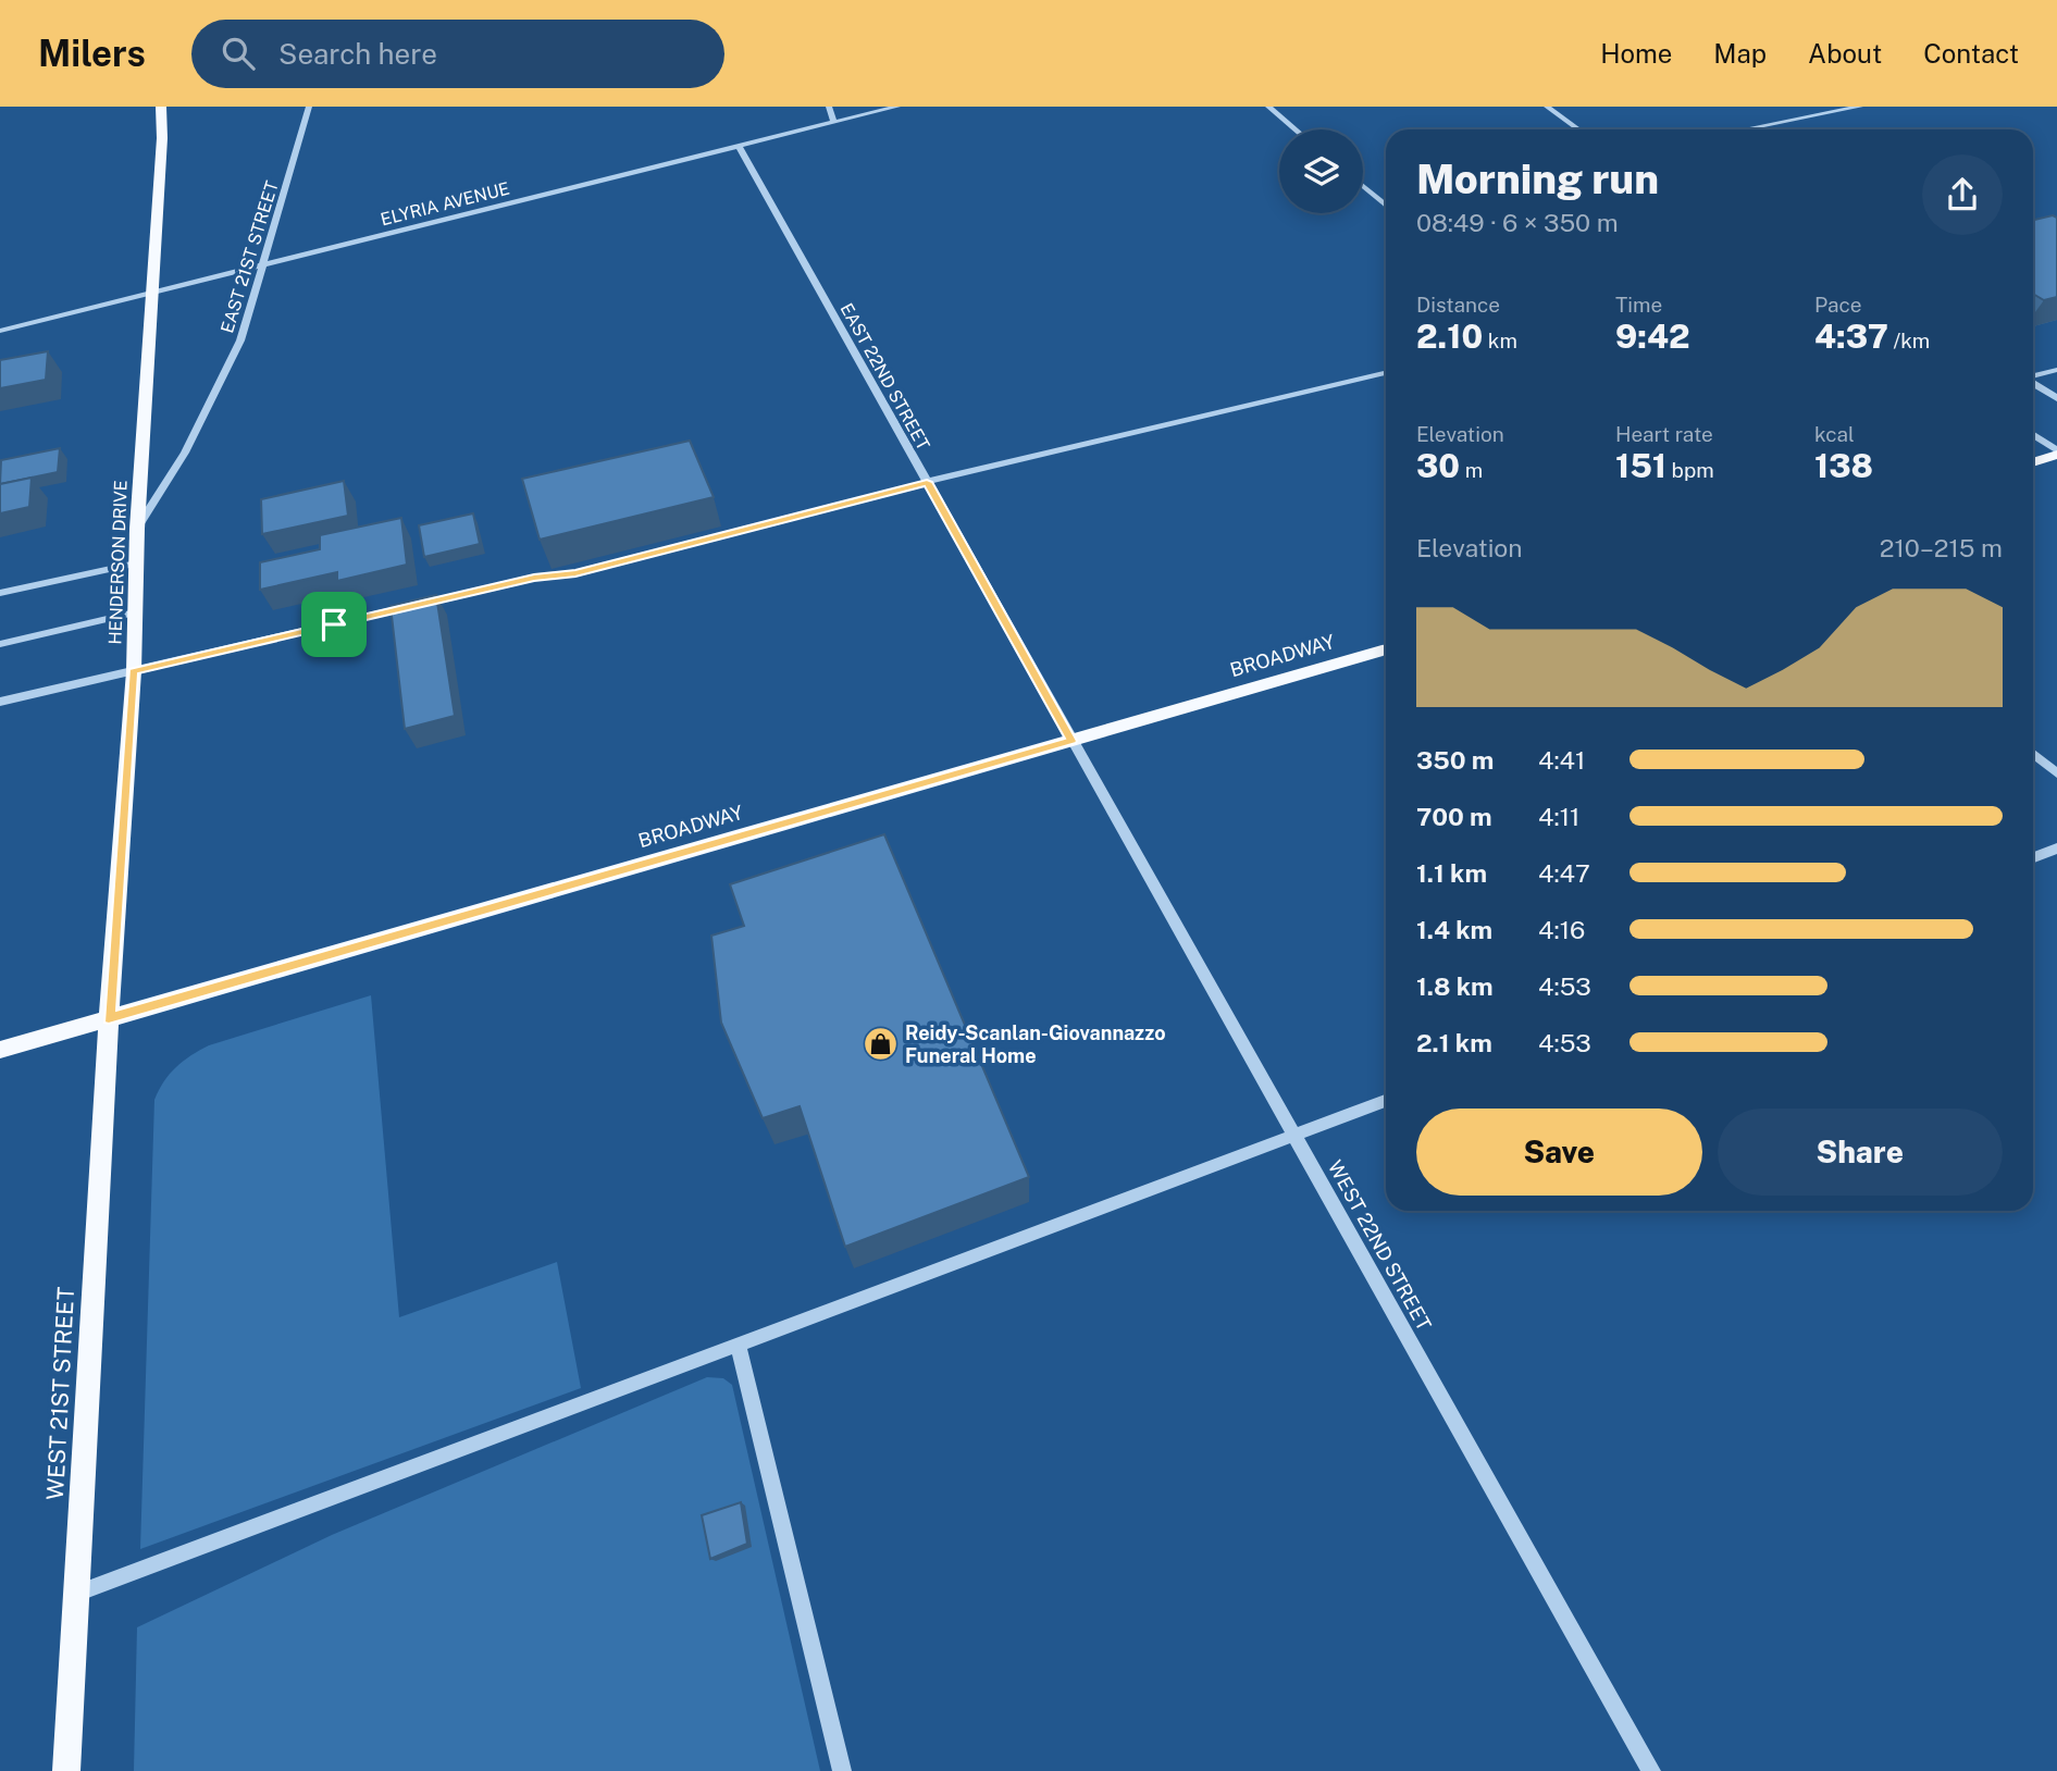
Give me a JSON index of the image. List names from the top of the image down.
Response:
{
  "streets": {
    "main road": ["HENDERSON DRIVE", "BROADWAY", "WEST 21ST STREET"],
    "street": [
      "ELYRIA AVENUE",
      "EAST 21ST STREET",
      "EAST 22ND STREET",
      "WEST 22ND STREET"
    ]
  },
  "crossings": [
    ["ELYRIA AVENUE", "EAST 21ST STREET"],
    ["ELYRIA AVENUE", "EAST 22ND STREET"],
    ["ELYRIA AVENUE", "HENDERSON DRIVE"],
    ["EAST 21ST STREET", "HENDERSON DRIVE"],
    ["EAST 22ND STREET", "BROADWAY"],
    ["EAST 22ND STREET", "WEST 22ND STREET"],
    ["HENDERSON DRIVE", "BROADWAY"],
    ["HENDERSON DRIVE", "WEST 21ST STREET"],
    ["BROADWAY", "WEST 22ND STREET"],
    ["BROADWAY", "WEST 21ST STREET"]
  ],
  "places": {
    "shop": ["Reidy-Scanlan-Giovannazzo Funeral Home"]
  },
  "page": {
    "header": "Milers",
    "search": "Search here",
    "nav": [
      "Home",
      "Map",
      "About",
      "Contact"
    ],
    "heading": ["Morning run", "08:49 · 6 × 350 m"],
    "stats": [
      ["Distance", "2.10 km"],
      ["Time", "9:42"],
      ["Pace", "4:37 /km"],
      ["Elevation", "30 m"],
      ["Heart rate", "151 bpm"],
      ["kcal", "138"]
    ],
    "chart": ["Elevation", "210–215 m"],
    "list": [
      {
        "name": "350 m",
        "note": "4:41"
      },
      {
        "name": "700 m",
        "note": "4:11"
      },
      {
        "name": "1.1 km",
        "note": "4:47"
      },
      {
        "name": "1.4 km",
        "note": "4:16"
      },
      {
        "name": "1.8 km",
        "note": "4:53"
      },
      {
        "name": "2.1 km",
        "note": "4:53"
      }
    ],
    "buttons": ["Save", "Share"]
  }
}
